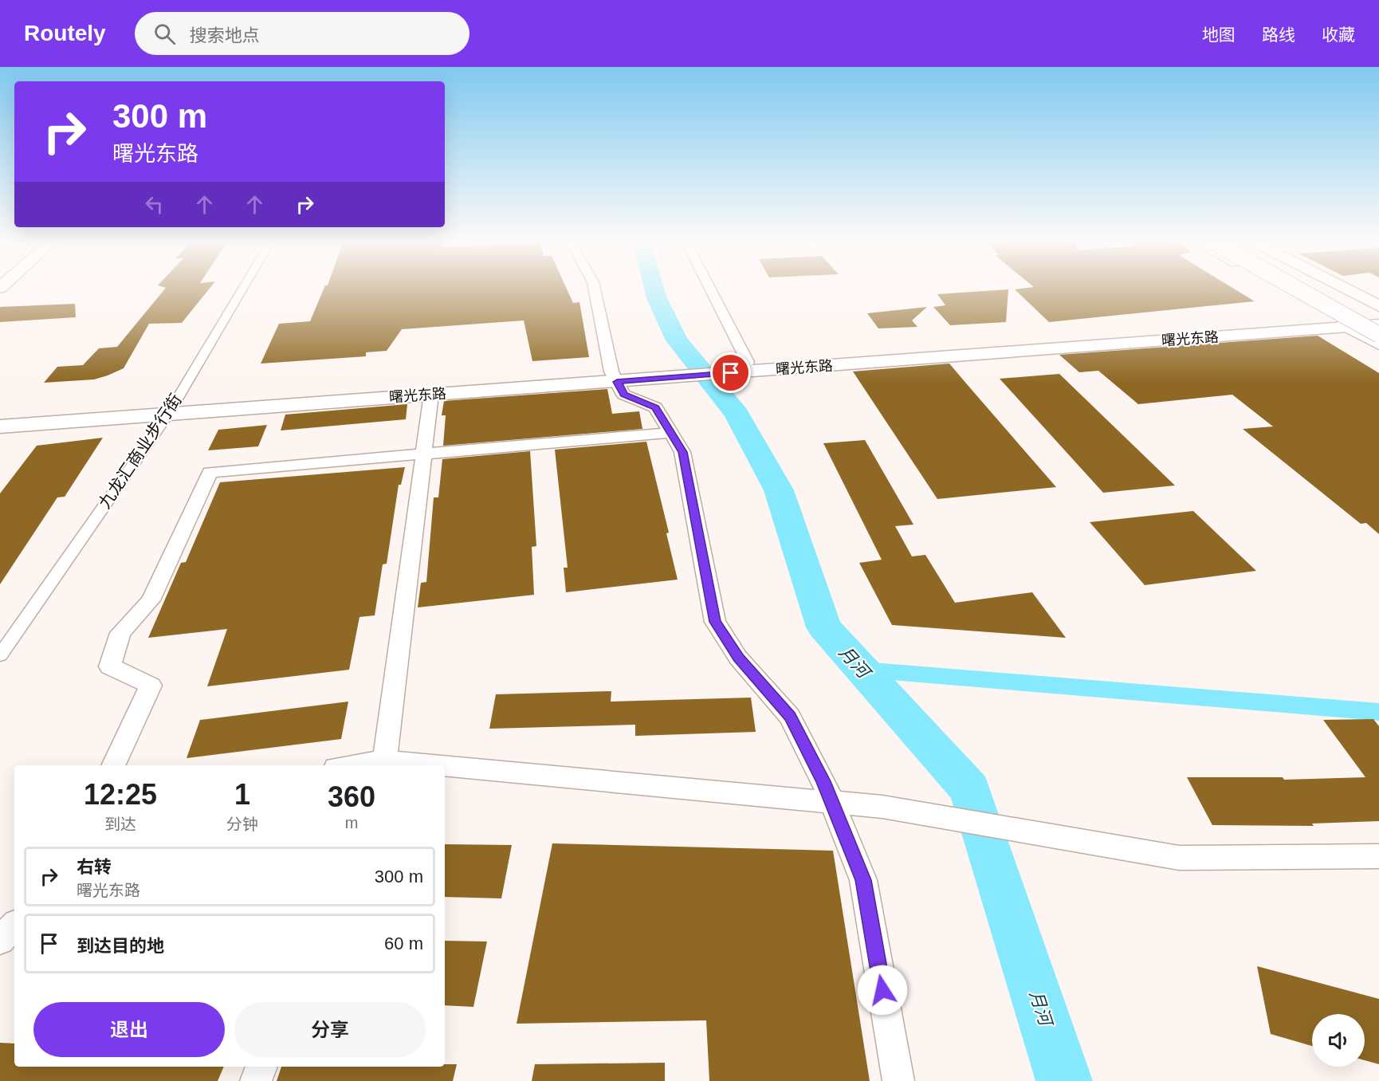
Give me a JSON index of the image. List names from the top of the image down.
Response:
{
  "streets": {
    "main road": ["曙光东路"],
    "street": ["九龙汇商业步行街"]
  },
  "crossings": [
    ["曙光东路", "九龙汇商业步行街"]
  ],
  "water": ["月河"],
  "page": {
    "header": "Routely",
    "search": "搜索地点",
    "nav": ["地图", "路线", "收藏"],
    "turn": ["300 m", "曙光东路"],
    "eta": [
      "12:25",
      "到达",
      "1",
      "分钟",
      "360",
      "m"
    ],
    "list": [
      {
        "name": "右转",
        "note": "曙光东路",
        "value": "300 m"
      },
      {
        "name": "到达目的地",
        "value": "60 m"
      }
    ],
    "buttons": ["退出", "分享"]
  }
}
